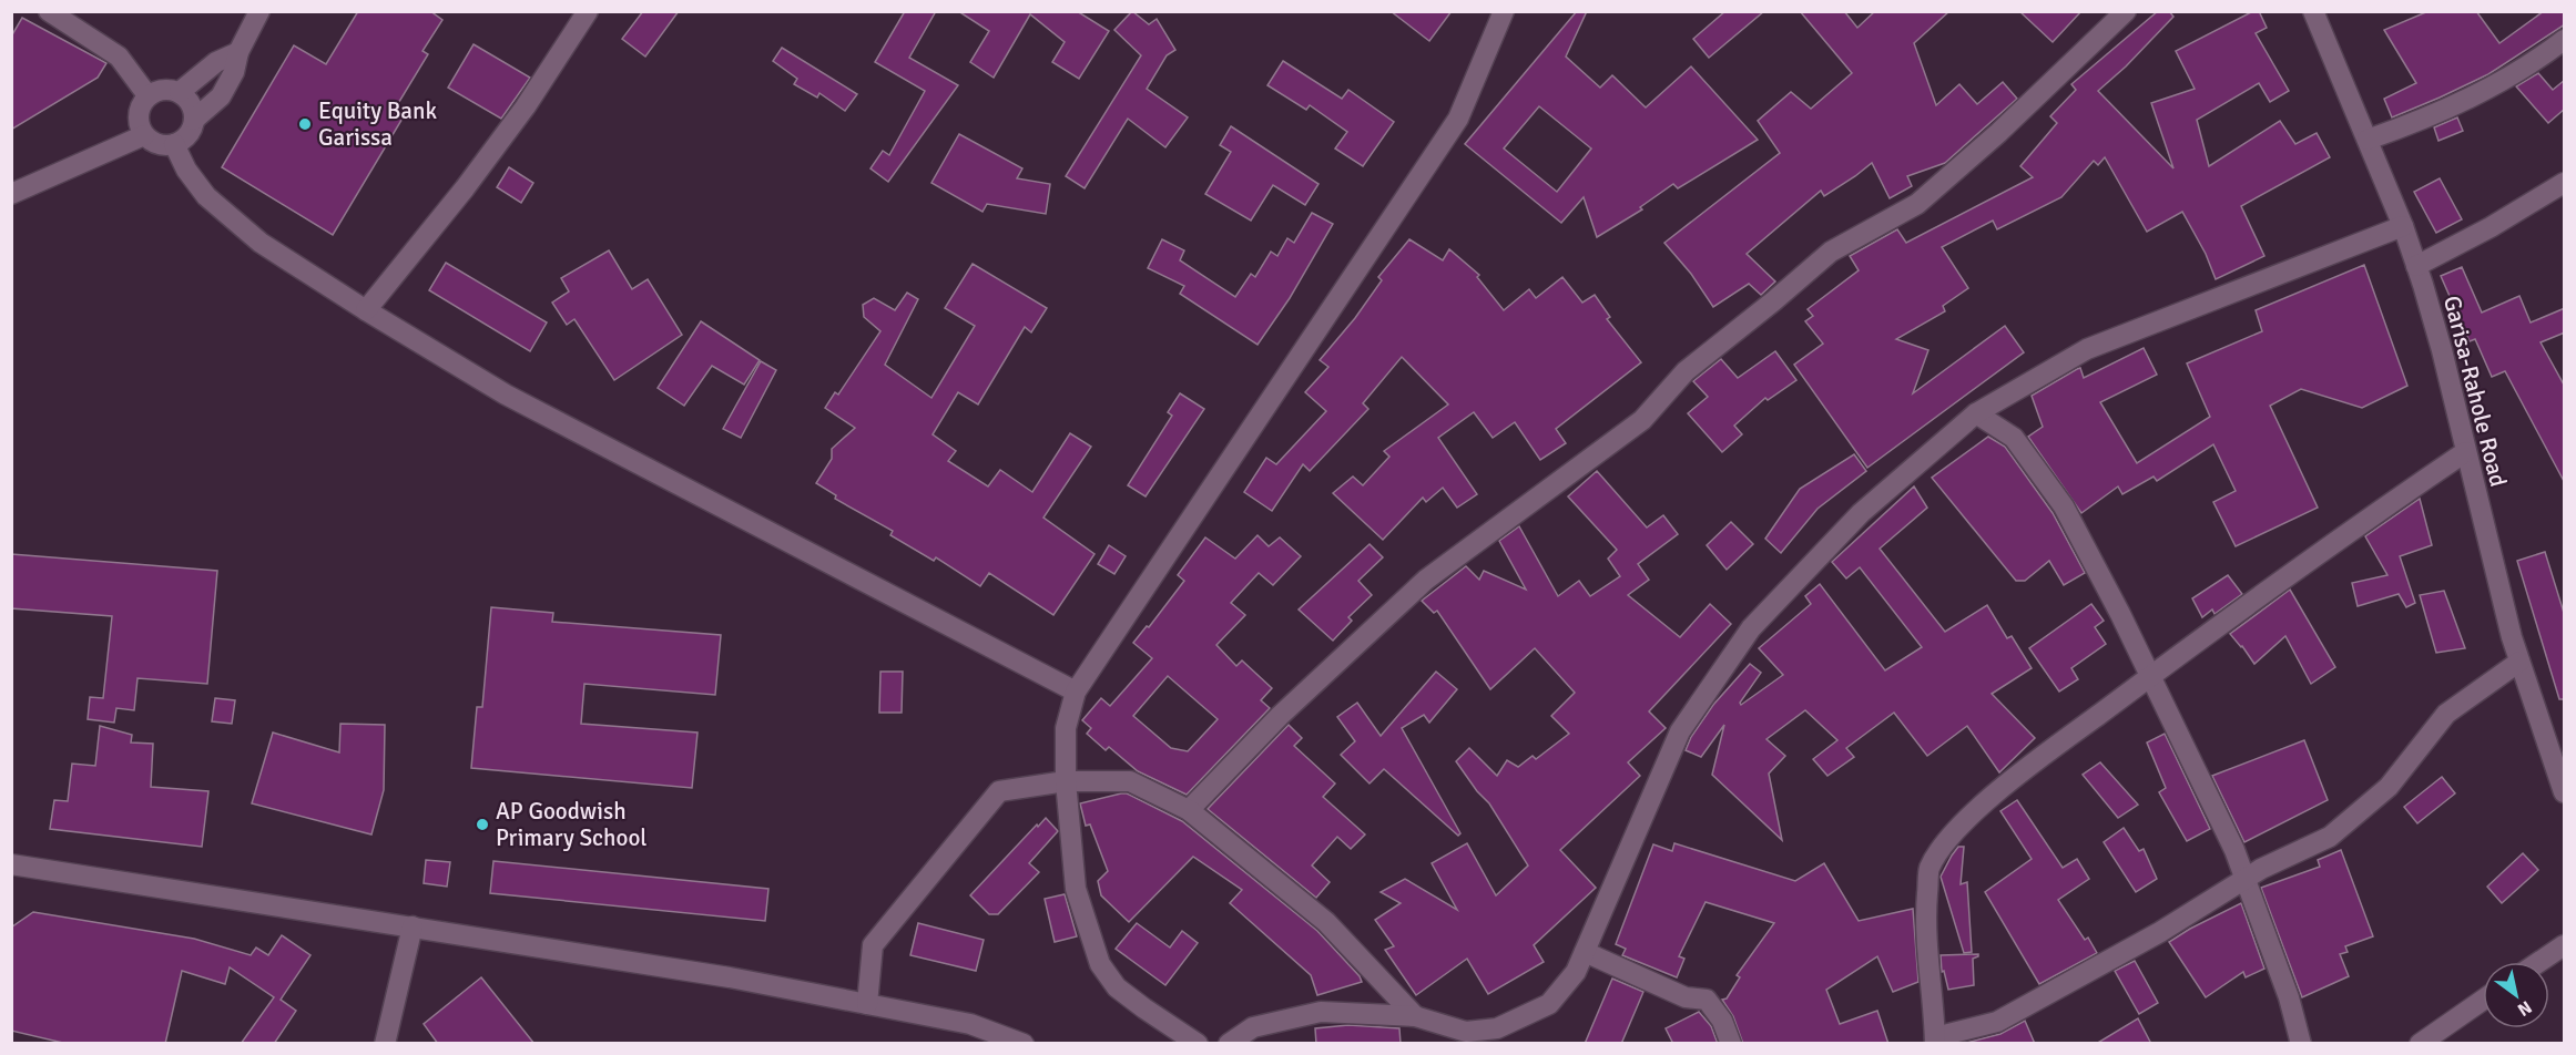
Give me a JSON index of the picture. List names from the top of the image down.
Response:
{
  "streets": {
    "street": ["Garisa-Rahole Road"]
  },
  "places": ["Equity Bank Garissa", "AP Goodwish Primary School"],
  "north": "bottom right"
}
